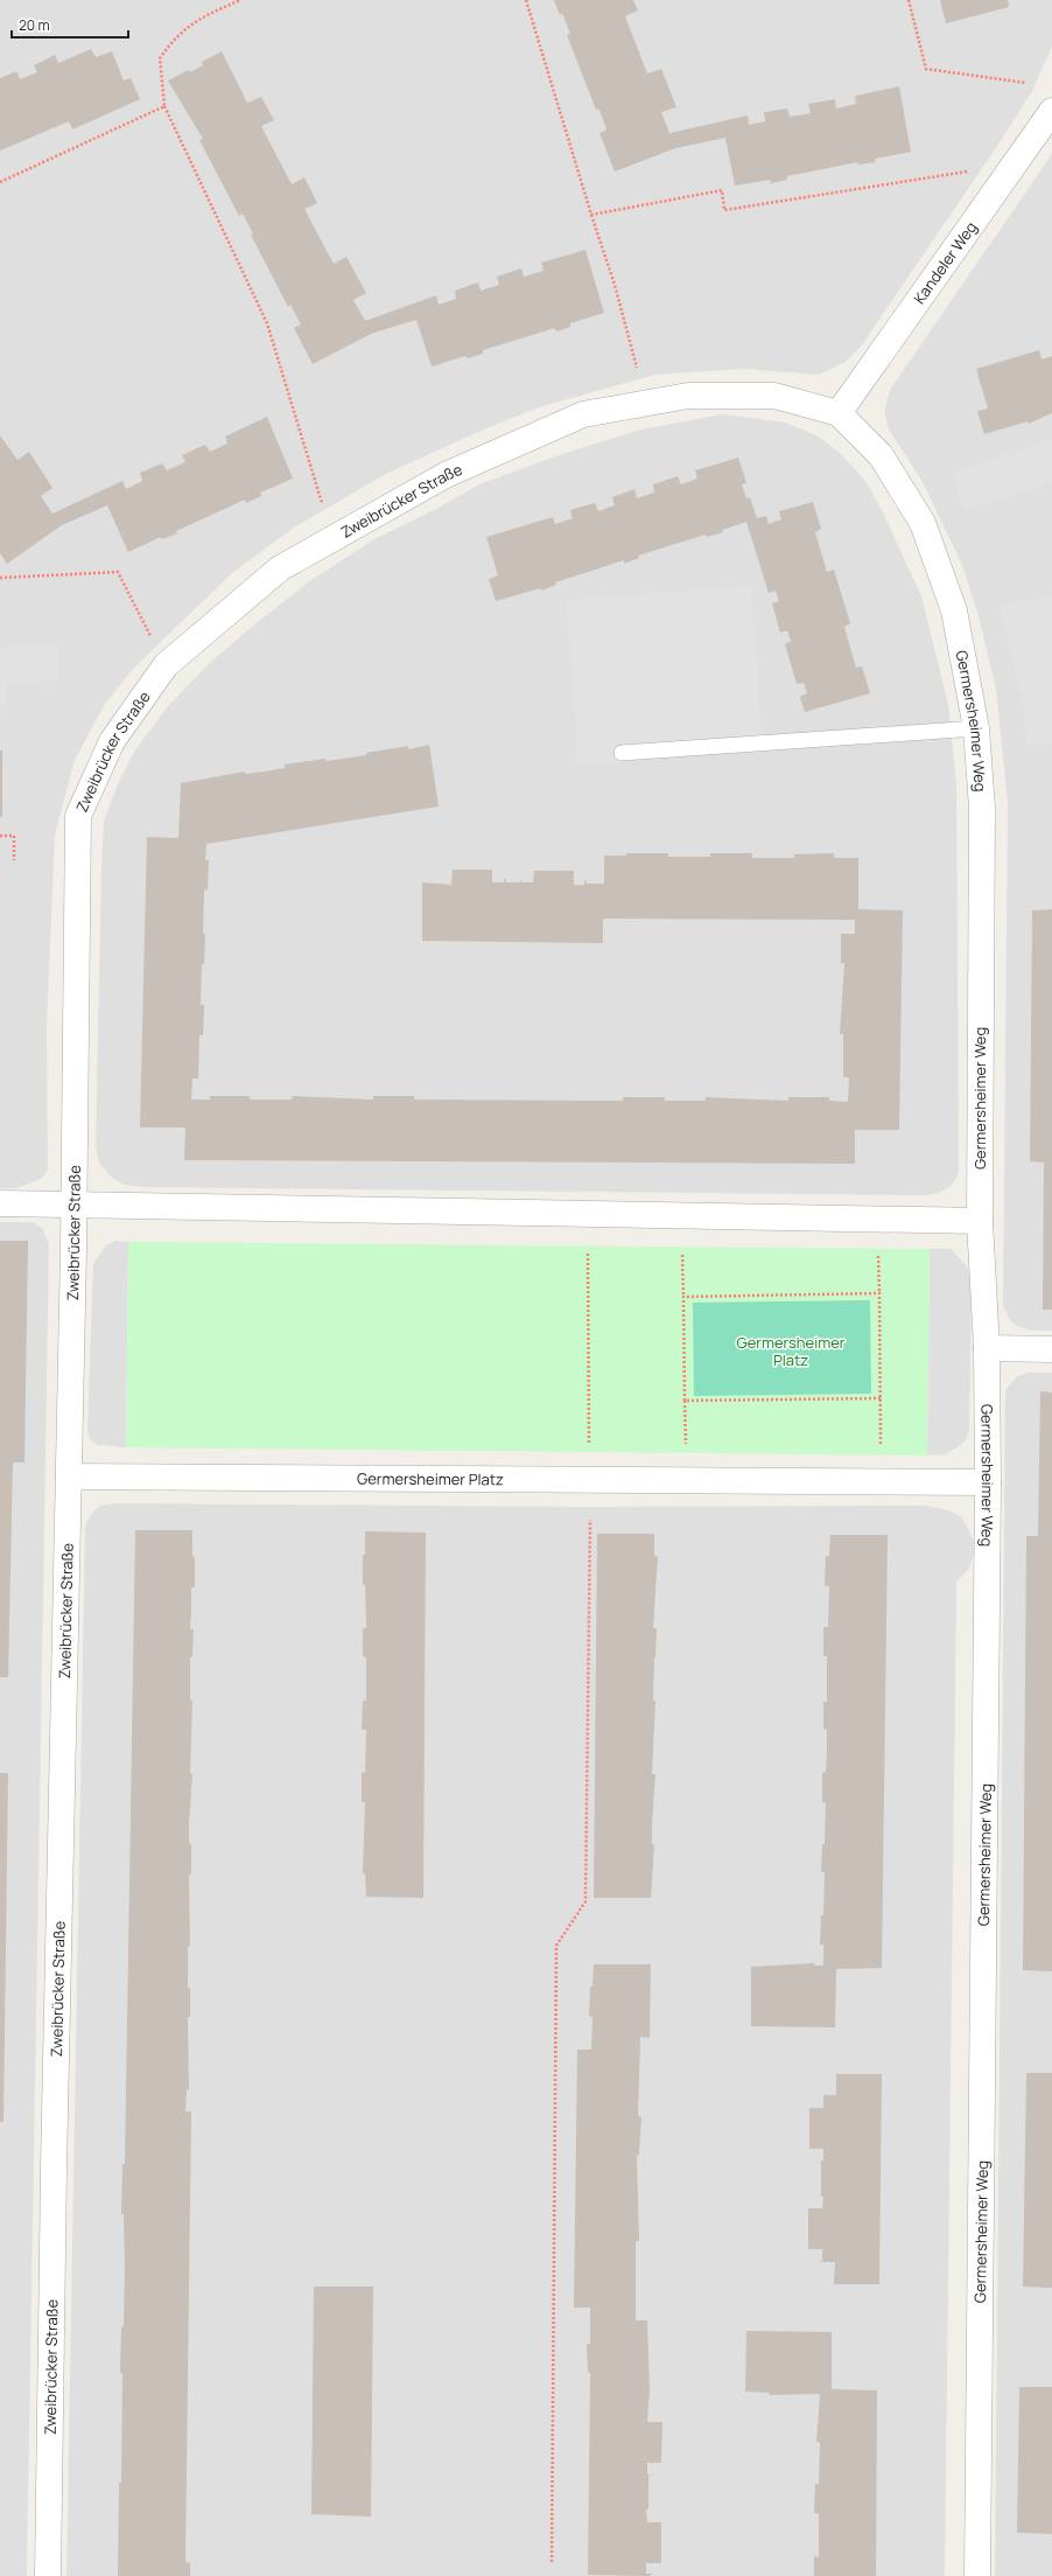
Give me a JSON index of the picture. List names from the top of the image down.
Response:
{
  "streets": {
    "street": [
      "Kandeler Weg",
      "Zweibrücker Straße",
      "Germersheimer Weg",
      "Germersheimer Platz"
    ]
  },
  "crossings": [
    ["Kandeler Weg", "Zweibrücker Straße"],
    ["Kandeler Weg", "Germersheimer Weg"],
    ["Zweibrücker Straße", "Germersheimer Weg"],
    ["Zweibrücker Straße", "Germersheimer Platz"],
    ["Germersheimer Weg", "Germersheimer Platz"]
  ],
  "parks": ["Germersheimer Platz"],
  "scale_bar": "20 m"
}
